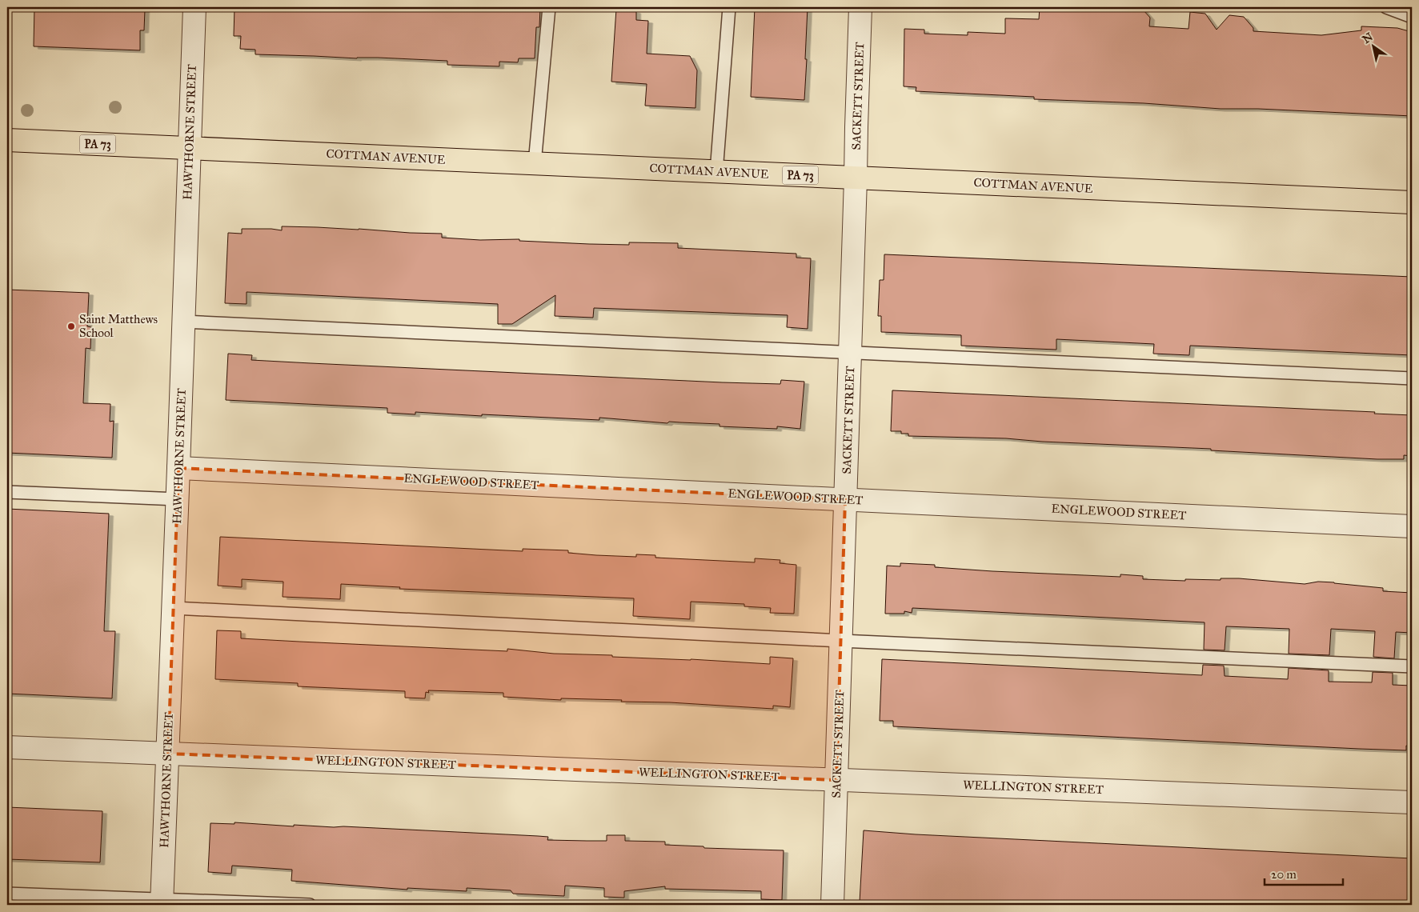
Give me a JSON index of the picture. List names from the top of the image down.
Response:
{
  "streets": {
    "main road": ["PA 73", "COTTMAN AVENUE"],
    "street": [
      "SACKETT STREET",
      "HAWTHORNE STREET",
      "ENGLEWOOD STREET",
      "WELLINGTON STREET"
    ]
  },
  "crossings": [
    ["SACKETT STREET", "COTTMAN AVENUE"],
    ["SACKETT STREET", "ENGLEWOOD STREET"],
    ["SACKETT STREET", "WELLINGTON STREET"],
    ["HAWTHORNE STREET", "COTTMAN AVENUE"],
    ["HAWTHORNE STREET", "ENGLEWOOD STREET"],
    ["HAWTHORNE STREET", "WELLINGTON STREET"]
  ],
  "places": ["Saint Matthews School"],
  "scale_bar": "20 m",
  "north": "top left"
}
